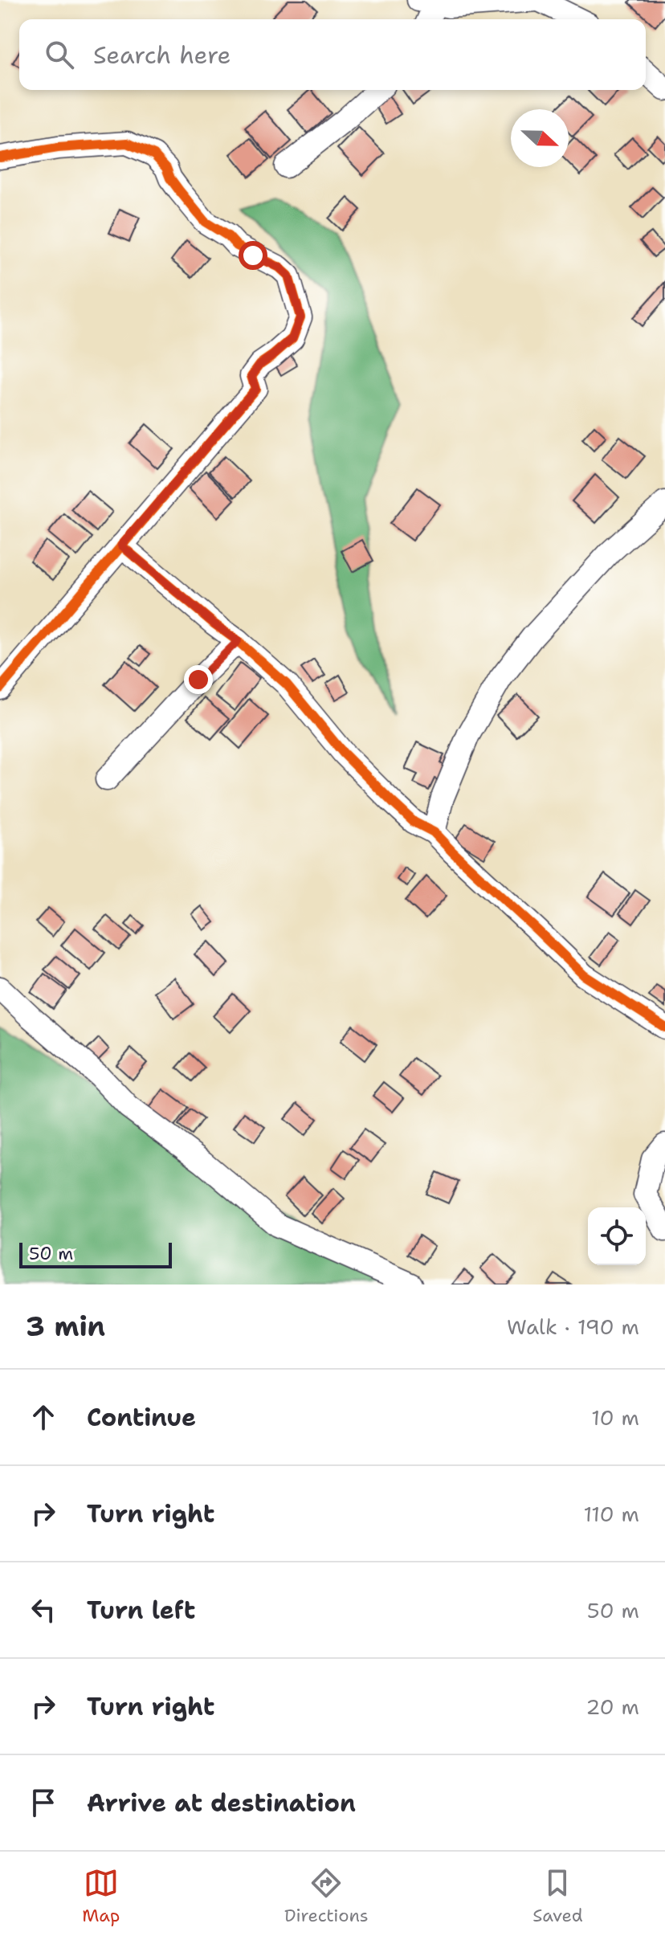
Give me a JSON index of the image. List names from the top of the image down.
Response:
{
  "scale_bar": "50 m",
  "north": "right",
  "page": {
    "search": "Search here",
    "scale": "50 m",
    "heading": ["3 min", "Walk · 190 m"],
    "list": [
      ["Continue", "10 m"],
      ["Turn right", "110 m"],
      ["Turn left", "50 m"],
      ["Turn right", "20 m"],
      "Arrive at destination"
    ],
    "nav": ["Map", "Directions", "Saved"]
  }
}
